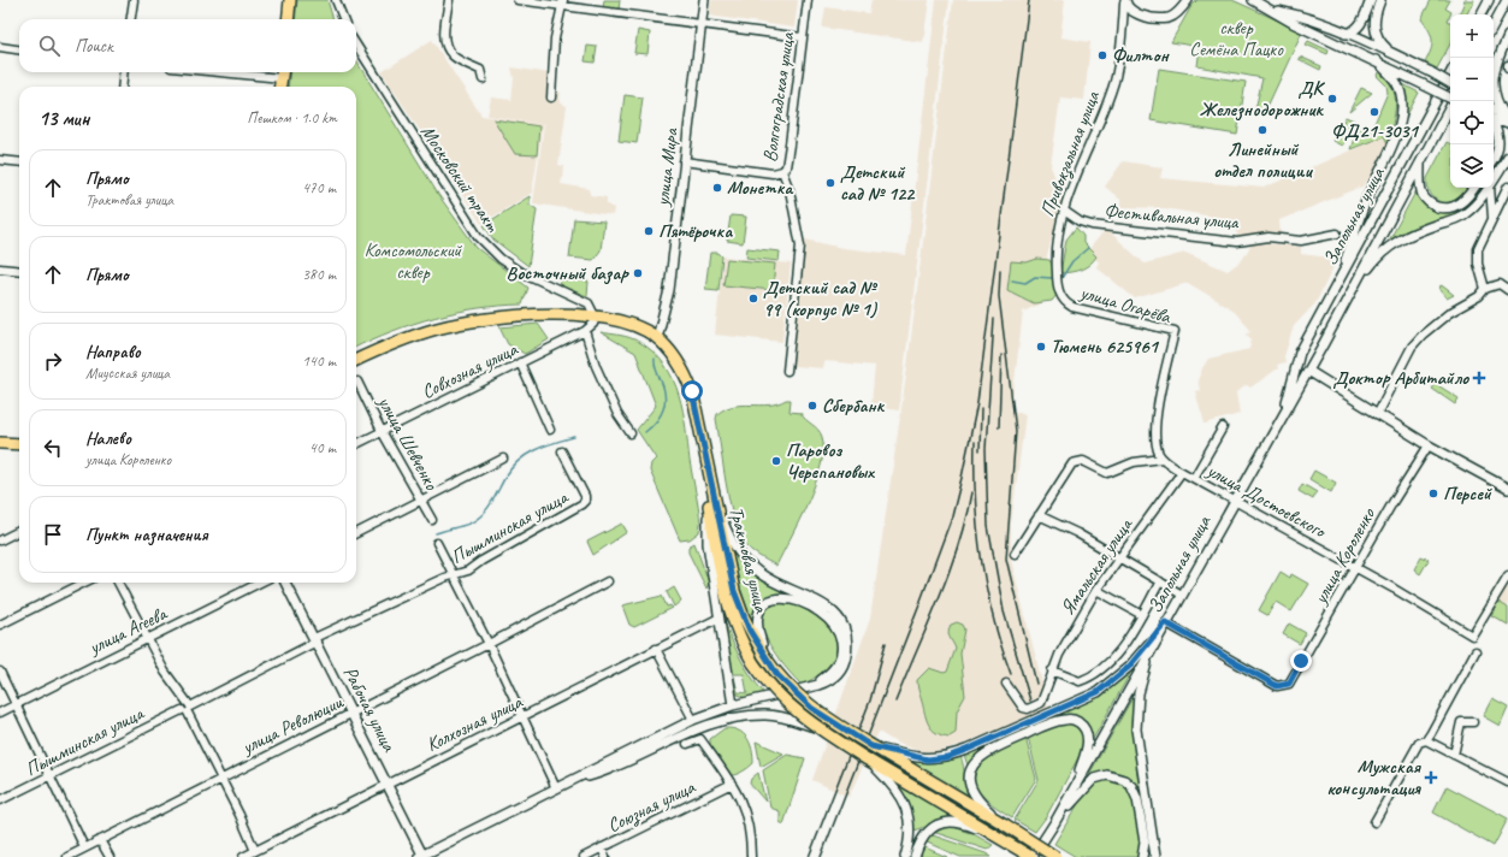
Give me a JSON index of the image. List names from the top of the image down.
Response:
{
  "streets": {
    "main road": ["Трактовая улица"],
    "street": [
      "Волгоградская улица",
      "Привокзальная улица",
      "улица Мира",
      "Московский тракт",
      "Фестивальная улица",
      "Запольная улица",
      "улица Огарёва",
      "Совхозная улица",
      "улица Шевченко",
      "улица Достоевского",
      "Пышминская улица",
      "улица Короленко",
      "Ямальская улица",
      "улица Агеева",
      "Рабочая улица",
      "Колхозная улица",
      "улица Революции",
      "Союзная улица"
    ]
  },
  "crossings": [
    ["Привокзальная улица", "Фестивальная улица"],
    ["Привокзальная улица", "улица Огарёва"],
    ["улица Мира", "Трактовая улица"],
    ["Московский тракт", "Совхозная улица"],
    ["Московский тракт", "Трактовая улица"],
    ["Запольная улица", "улица Достоевского"],
    ["Запольная улица", "улица Короленко"],
    ["Запольная улица", "Трактовая улица"],
    ["улица Огарёва", "улица Достоевского"],
    ["Совхозная улица", "улица Шевченко"],
    ["Совхозная улица", "Трактовая улица"],
    ["улица Достоевского", "улица Короленко"],
    ["улица Достоевского", "Ямальская улица"],
    ["Пышминская улица", "Рабочая улица"],
    ["Рабочая улица", "Колхозная улица"],
    ["Рабочая улица", "улица Революции"]
  ],
  "parks": ["сквер Семёна Пацко", "Комсомольский сквер"],
  "places": {
    "other": [
      "Филтон",
      "ДК Железнодорожник",
      "ФД21-3031",
      "Линейный отдел полиции",
      "Детский сад № 122",
      "Монетка",
      "Пятёрочка",
      "Восточный базар",
      "Детский сад № 99 (корпус № 1)",
      "Тюмень 625961",
      "Сбербанк",
      "Паровоз Черепановых",
      "Персей"
    ],
    "health": ["Доктор Арбитайло", "Мужская консультация"]
  },
  "page": {
    "map_buttons": ["+", "−"],
    "search": "Поиск",
    "heading": ["13 мин", "Пешком · 1.0 km"],
    "list": [
      ["Прямо", "Трактовая улица", "470 m"],
      ["Прямо", "380 m"],
      ["Направо", "Миусская улица", "140 m"],
      ["Налево", "улица Короленко", "40 m"],
      "Пункт назначения"
    ]
  }
}
